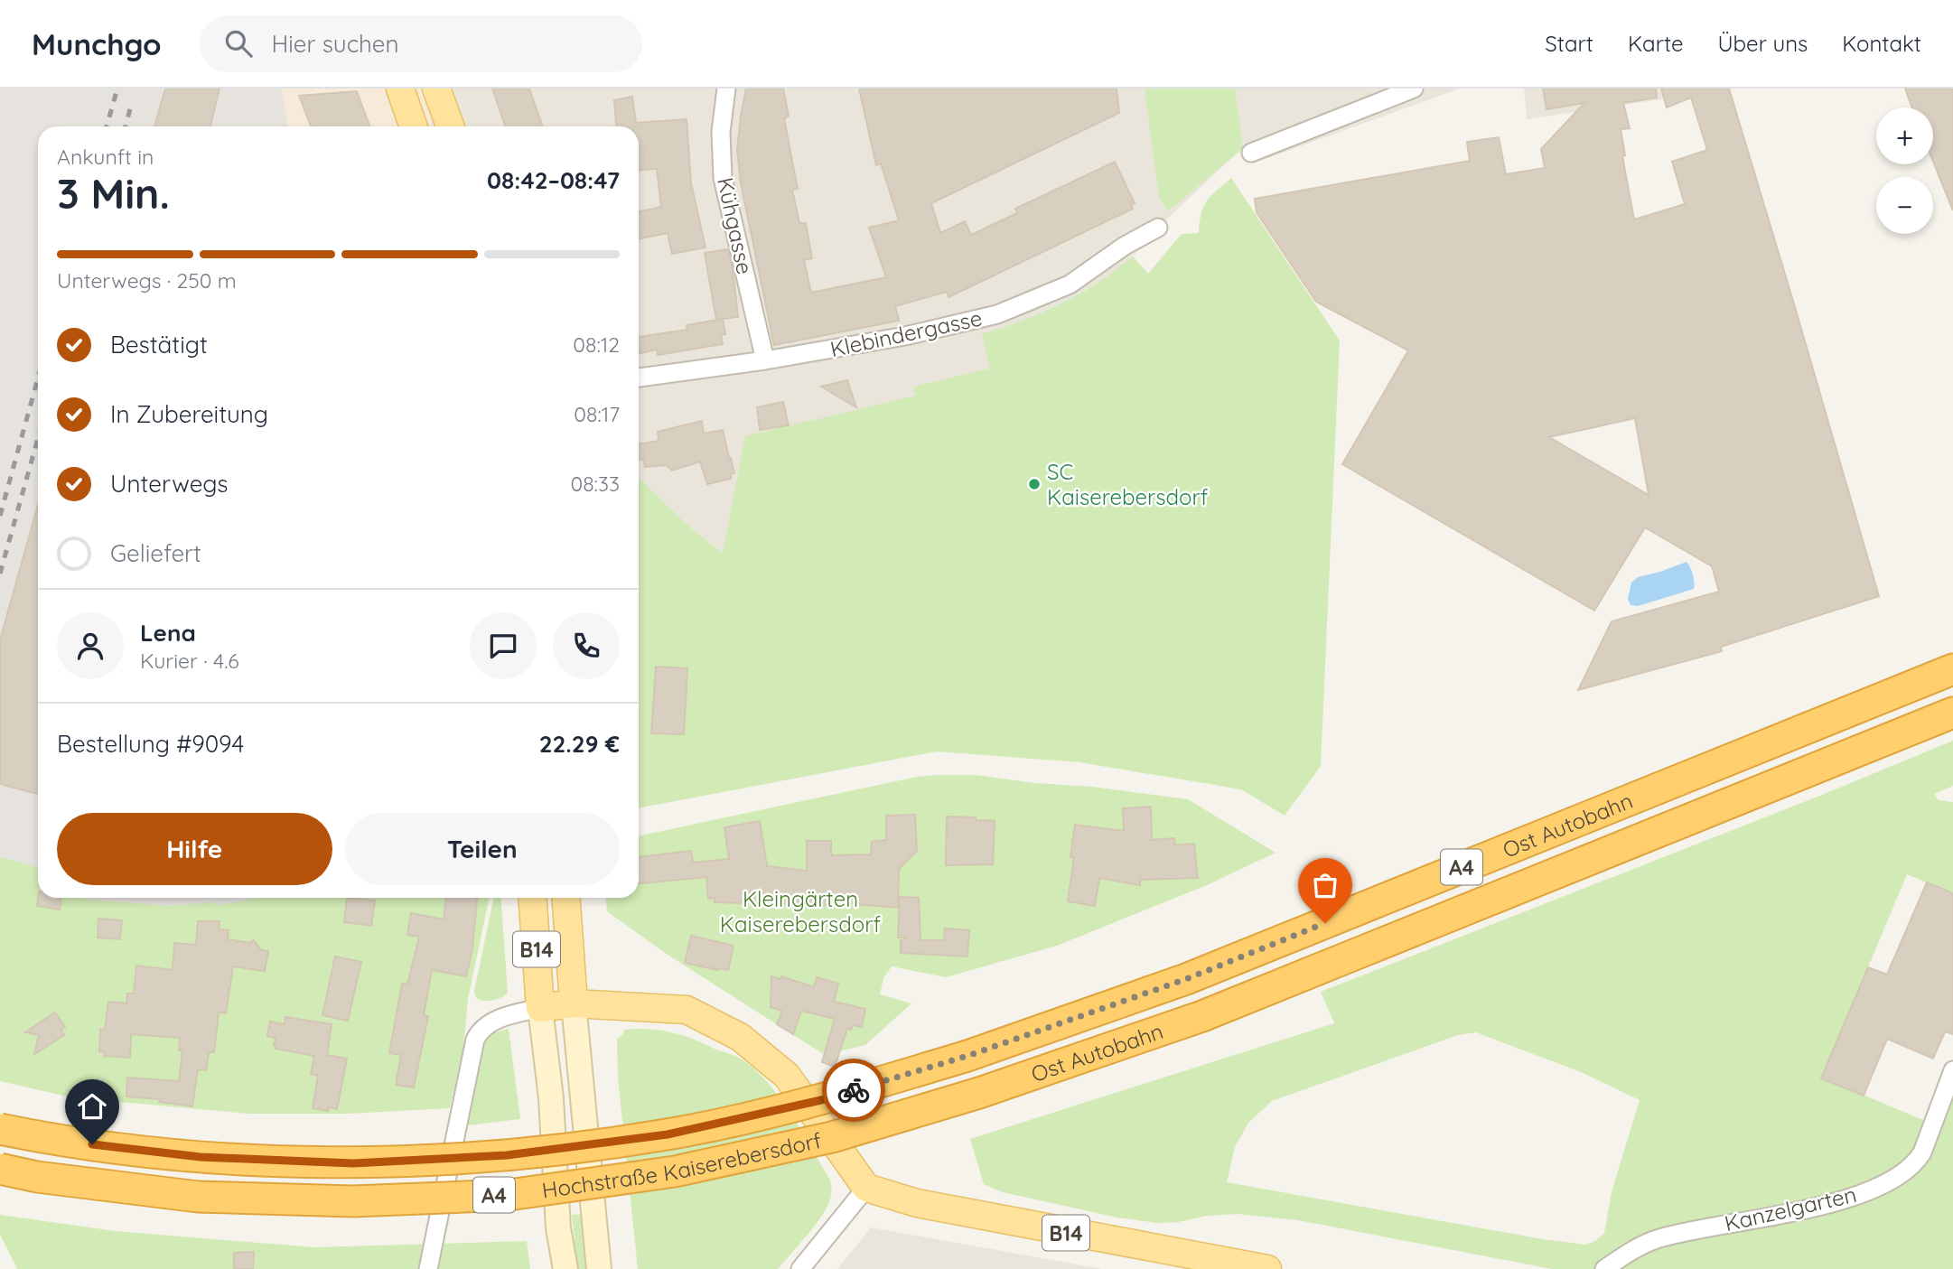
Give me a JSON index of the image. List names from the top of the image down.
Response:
{
  "streets": {
    "highway": ["Ost Autobahn", "A4", "Hochstraße Kaiserebersdorf"],
    "main road": ["B14"],
    "street": ["Kühgasse", "Klebindergasse", "Kanzelgarten"]
  },
  "crossings": [
    ["Kühgasse", "Klebindergasse"],
    ["Ost Autobahn", "Hochstraße Kaiserebersdorf"]
  ],
  "parks": ["Kleingärten Kaiserebersdorf"],
  "places": ["SC Kaiserebersdorf"],
  "page": {
    "header": "Munchgo",
    "search": "Hier suchen",
    "nav": [
      "Start",
      "Karte",
      "Über uns",
      "Kontakt"
    ],
    "map_buttons": ["+", "−"],
    "heading": ["3 Min.", "Ankunft in", "08:42–08:47"],
    "panel": [
      "Lena",
      "Kurier · 4.6",
      "Bestellung #9094",
      "22.29 €"
    ],
    "bar": "Unterwegs · 250 m",
    "list": [
      ["Bestätigt", "08:12"],
      ["In Zubereitung", "08:17"],
      ["Unterwegs", "08:33"],
      "Geliefert"
    ],
    "buttons": ["Hilfe", "Teilen"]
  }
}
